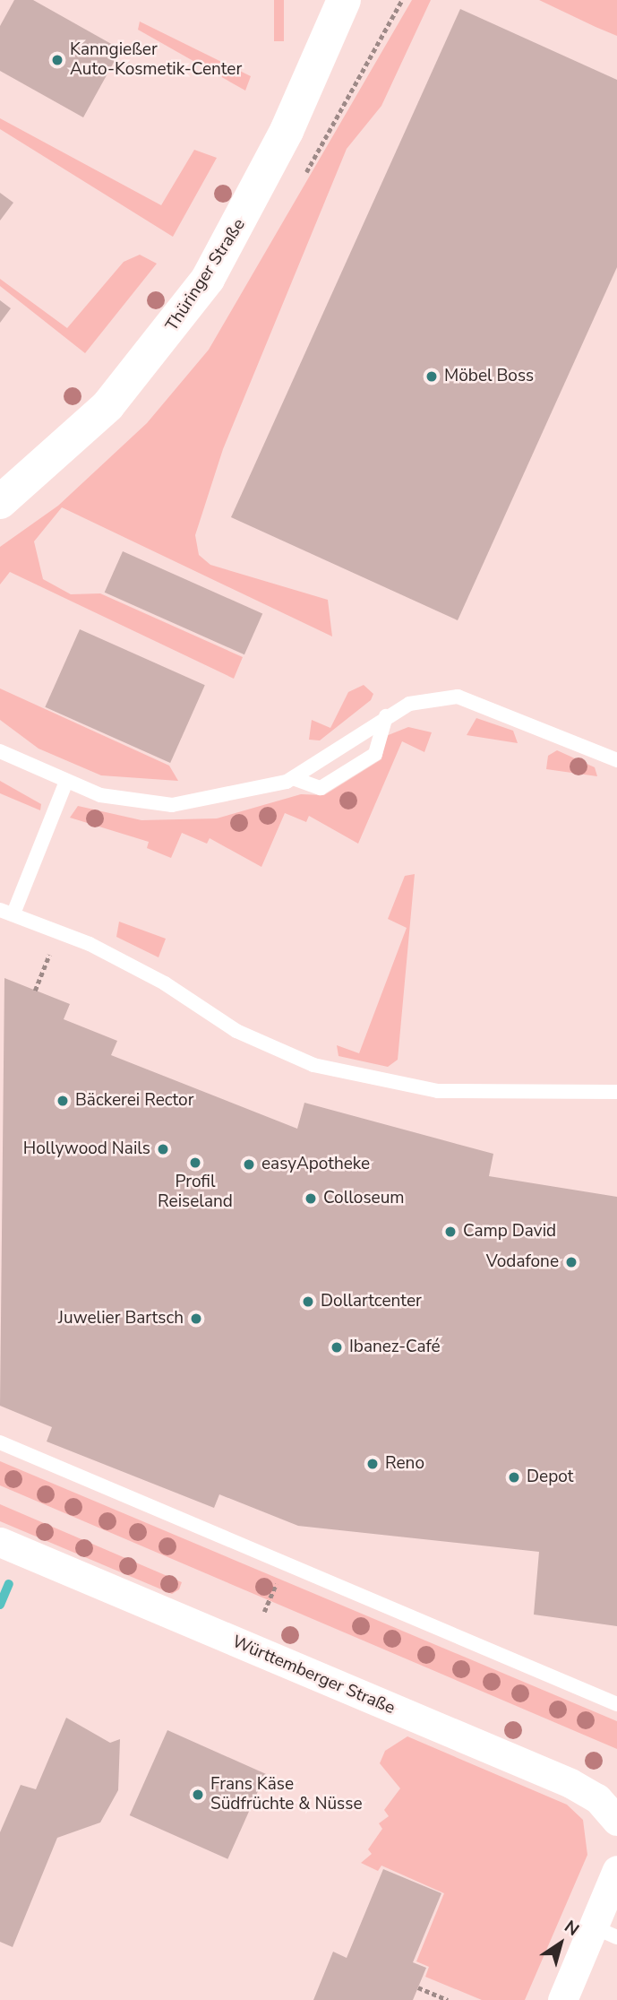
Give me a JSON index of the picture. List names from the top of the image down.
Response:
{
  "streets": {
    "street": ["Thüringer Straße", "Württemberger Straße"]
  },
  "places": [
    "Kanngießer Auto-Kosmetik-Center",
    "Möbel Boss",
    "Bäckerei Rector",
    "Hollywood Nails",
    "Profil Reiseland",
    "easyApotheke",
    "Colloseum",
    "Camp David",
    "Vodafone",
    "Dollartcenter",
    "Juwelier Bartsch",
    "Ibanez-Café",
    "Reno",
    "Depot",
    "Frans Käse Südfrüchte & Nüsse"
  ],
  "north": "top right"
}
